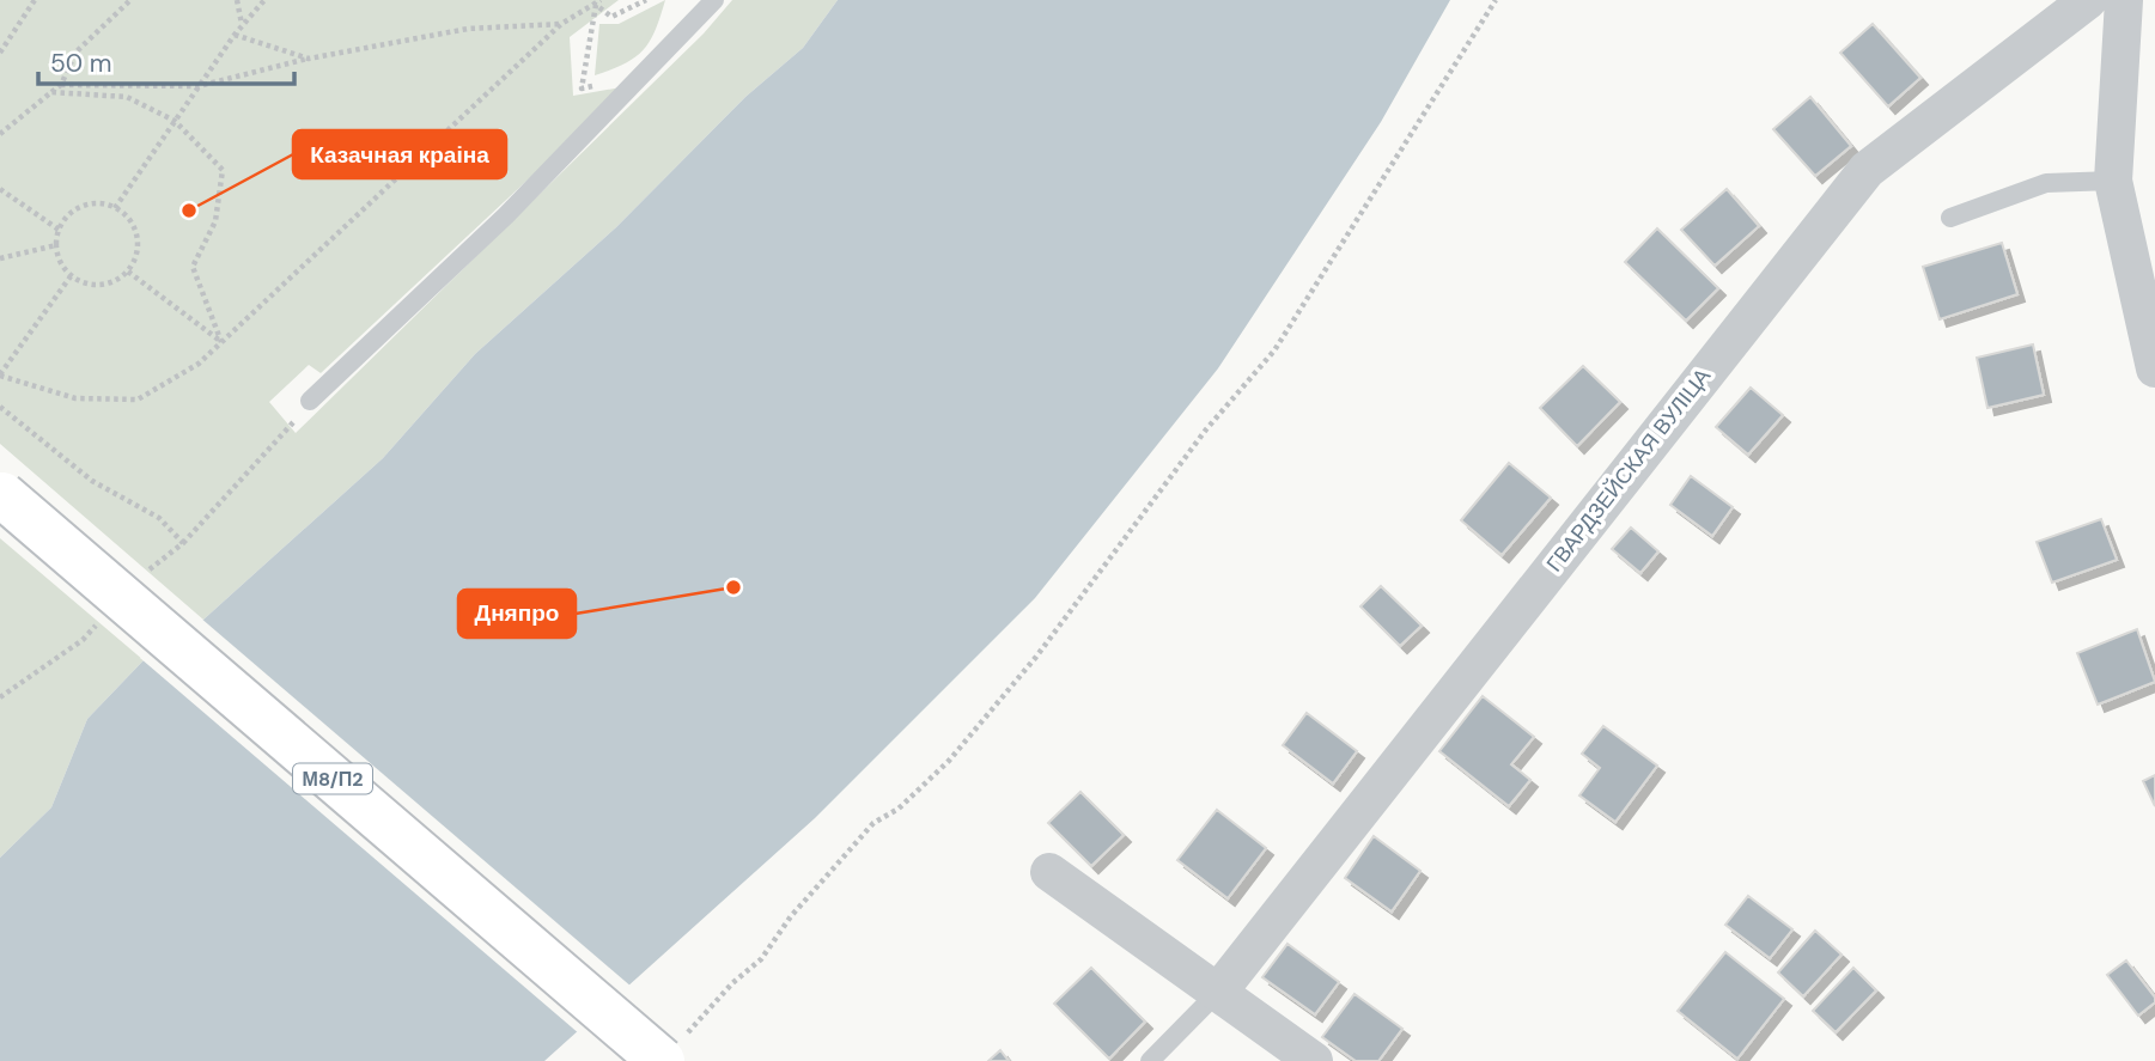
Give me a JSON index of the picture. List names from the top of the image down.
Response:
{
  "streets": {
    "main road": ["М8/П2"],
    "street": ["ГВАРДЗЕЙСКАЯ ВУЛІЦА"]
  },
  "places": ["Казачная краіна", "Дняпро"],
  "scale_bar": "50 m"
}
